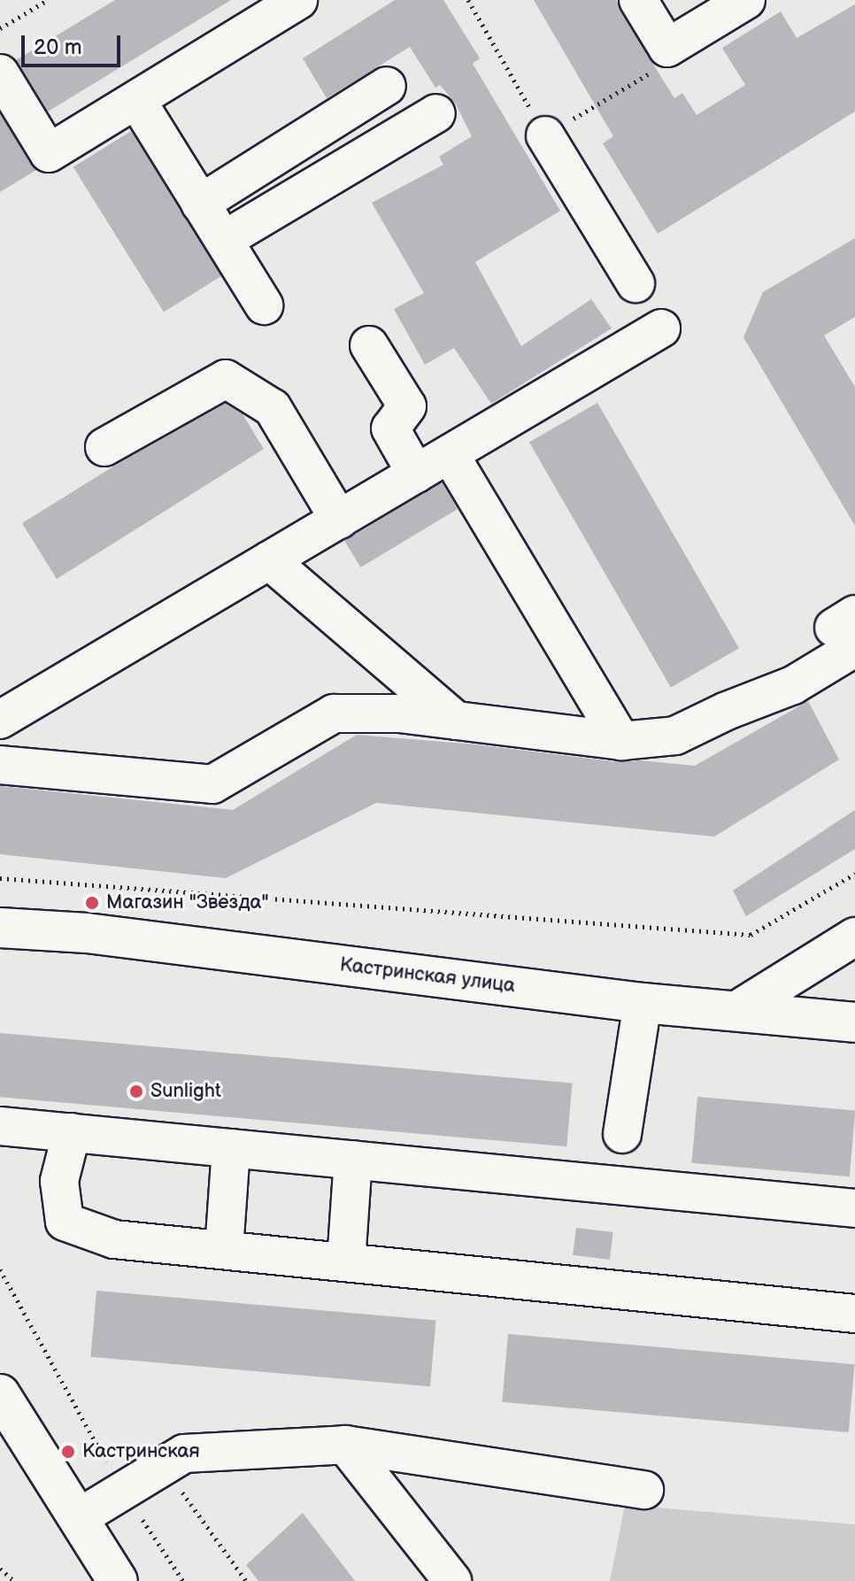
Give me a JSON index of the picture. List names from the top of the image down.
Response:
{
  "streets": {
    "main road": ["Кастринская улица"]
  },
  "places": ["Магазин \"Звезда\"", "Sunlight", "Кастринская"],
  "scale_bar": "20 m"
}
